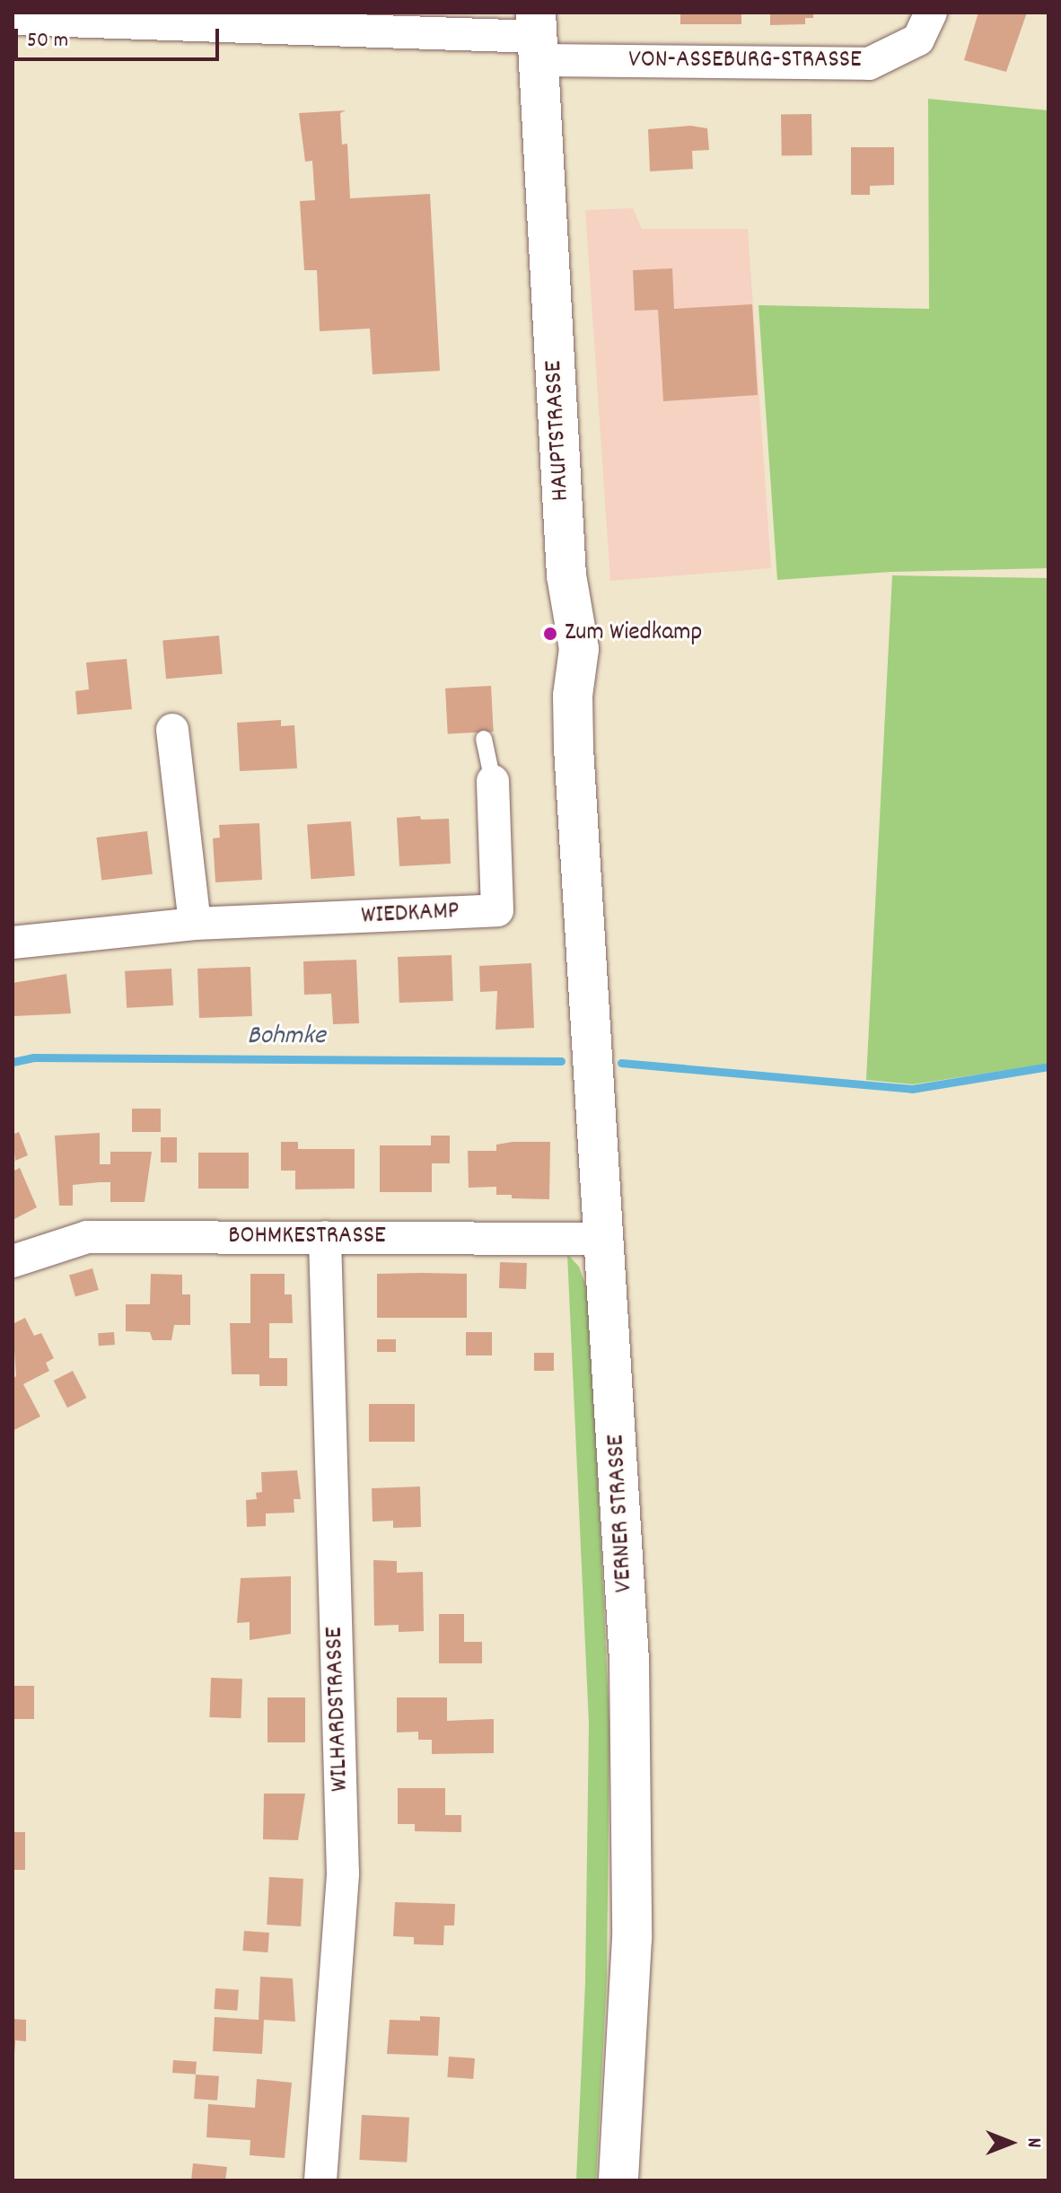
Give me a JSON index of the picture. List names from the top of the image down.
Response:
{
  "streets": {
    "main road": ["HAUPTSTRASSE", "VERNER STRASSE"],
    "street": [
      "VON-ASSEBURG-STRASSE",
      "WIEDKAMP",
      "BOHMKESTRASSE",
      "WILHARDSTRASSE"
    ]
  },
  "crossings": [
    ["VON-ASSEBURG-STRASSE", "HAUPTSTRASSE"],
    ["HAUPTSTRASSE", "VERNER STRASSE"],
    ["BOHMKESTRASSE", "VERNER STRASSE"],
    ["BOHMKESTRASSE", "WILHARDSTRASSE"]
  ],
  "water": ["Bohmke"],
  "places": ["Zum Wiedkamp"],
  "scale_bar": "50 m",
  "north": "right"
}
